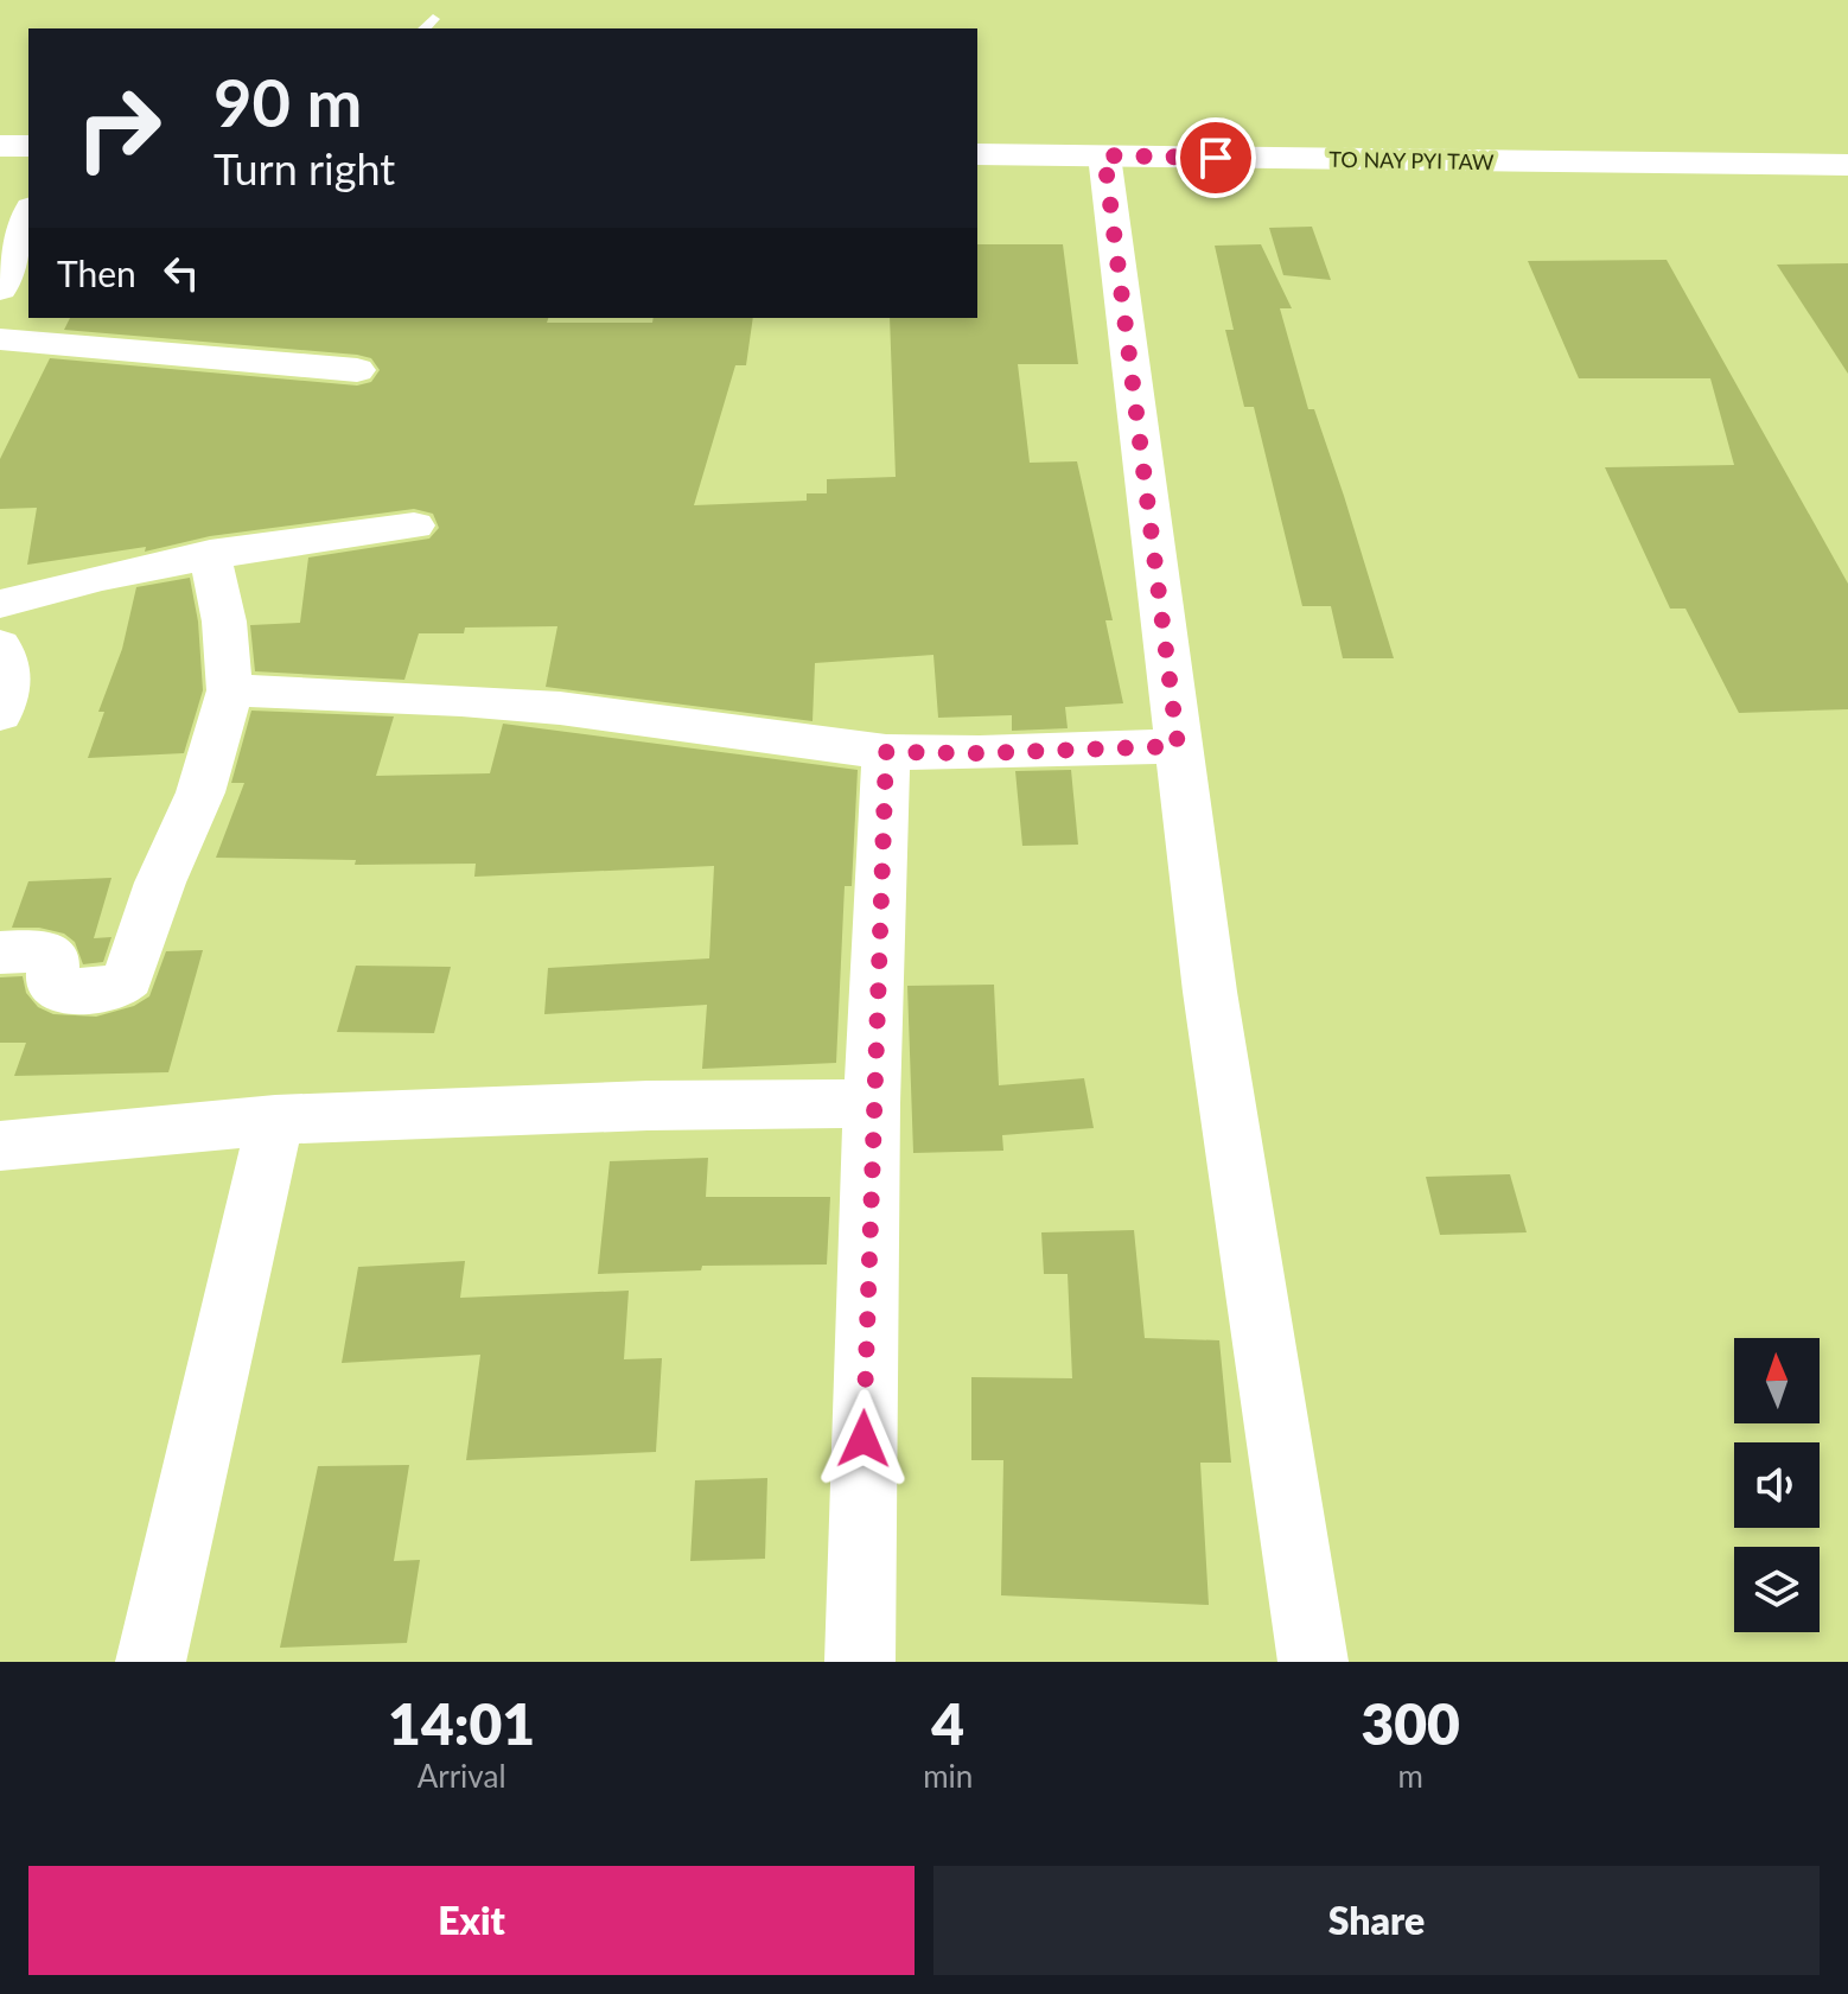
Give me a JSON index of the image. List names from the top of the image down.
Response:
{
  "streets": {
    "main road": ["TO NAY PYI TAW"]
  },
  "north": "top",
  "page": {
    "turn": ["90 m", "Turn right"],
    "then": "Then",
    "eta": [
      "14:01",
      "Arrival",
      "4",
      "min",
      "300",
      "m"
    ],
    "buttons": ["Exit", "Share"]
  }
}
